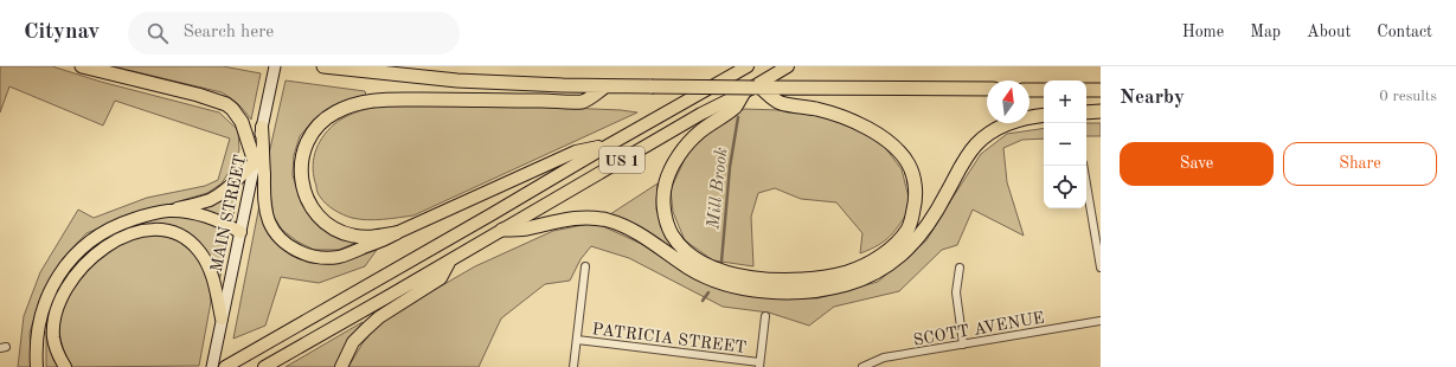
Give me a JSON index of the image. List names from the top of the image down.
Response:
{
  "streets": {
    "highway": ["US 1"],
    "main road": ["MAIN STREET"],
    "street": ["SCOTT AVENUE", "PATRICIA STREET"]
  },
  "water": ["Mill Brook"],
  "north": "top",
  "page": {
    "header": "Citynav",
    "search": "Search here",
    "nav": [
      "Home",
      "Map",
      "About",
      "Contact"
    ],
    "heading": ["Nearby", "0 results"],
    "map_buttons": ["+", "−"],
    "buttons": ["Save", "Share"]
  }
}
